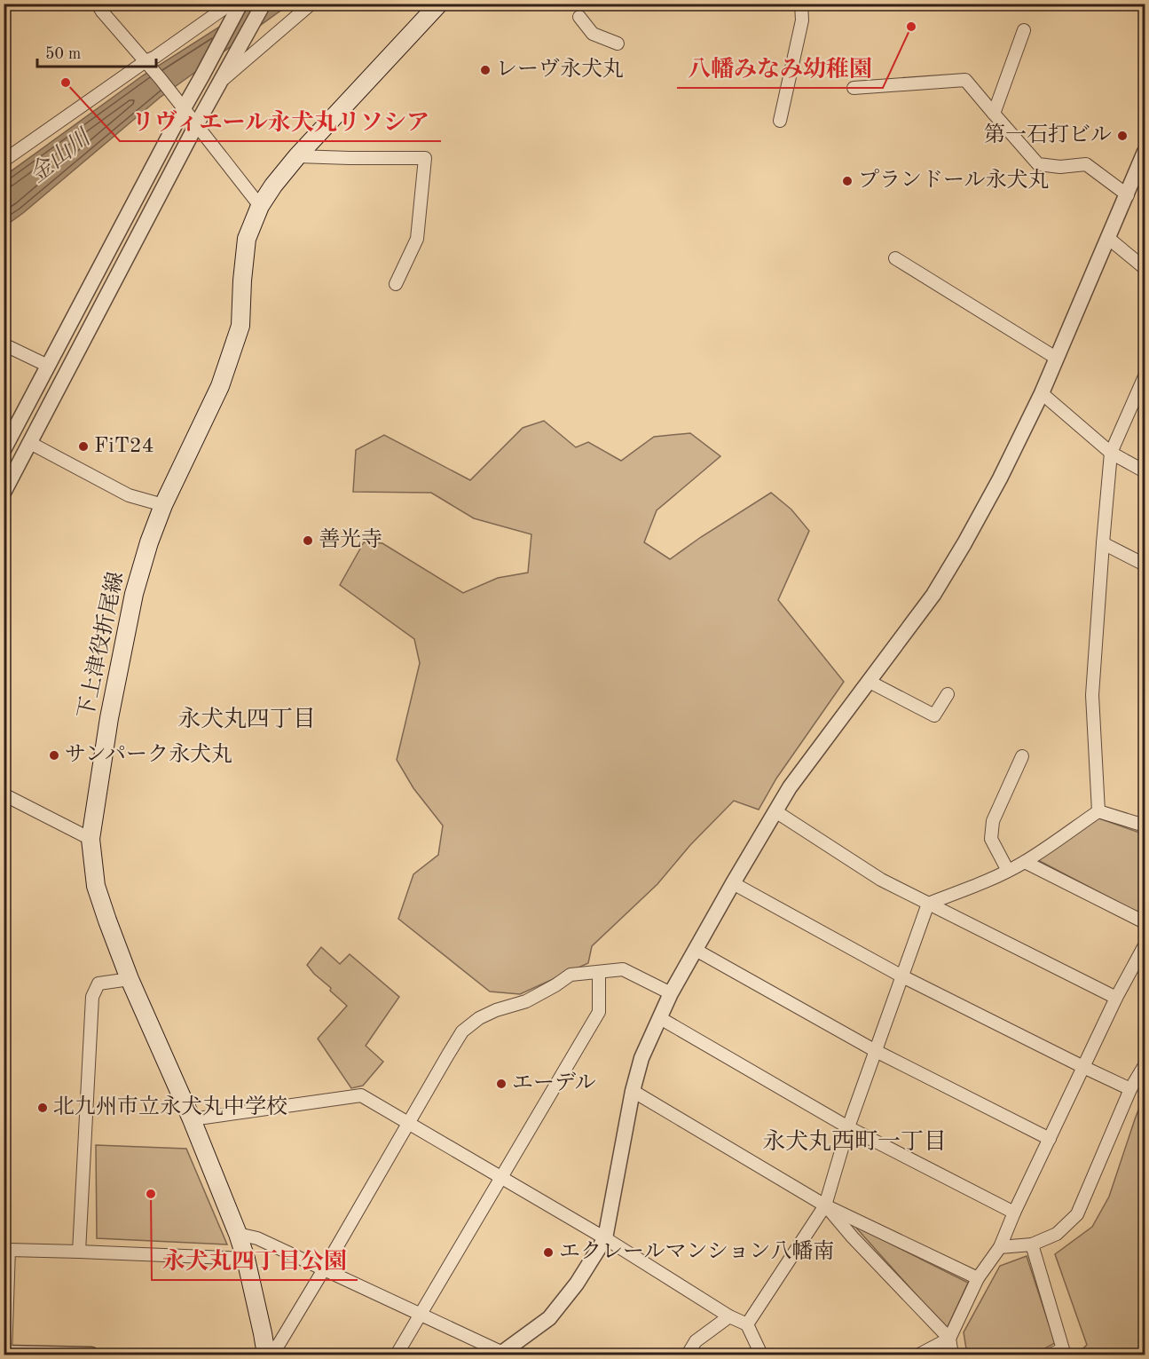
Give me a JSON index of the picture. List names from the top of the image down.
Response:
{
  "streets": {
    "main road": ["下上津役折尾線"]
  },
  "districts": ["永犬丸四丁目", "永犬丸西町一丁目"],
  "water": ["金山川"],
  "places": [
    "八幡みなみ幼稚園",
    "レーヴ永犬丸",
    "リヴィエール永犬丸リソシア",
    "第一石打ビル",
    "プランドール永犬丸",
    "FiT24",
    "善光寺",
    "サンパーク永犬丸",
    "エーデル",
    "北九州市立永犬丸中学校",
    "永犬丸四丁目公園",
    "エクレールマンション八幡南"
  ],
  "scale_bar": "50 m"
}
